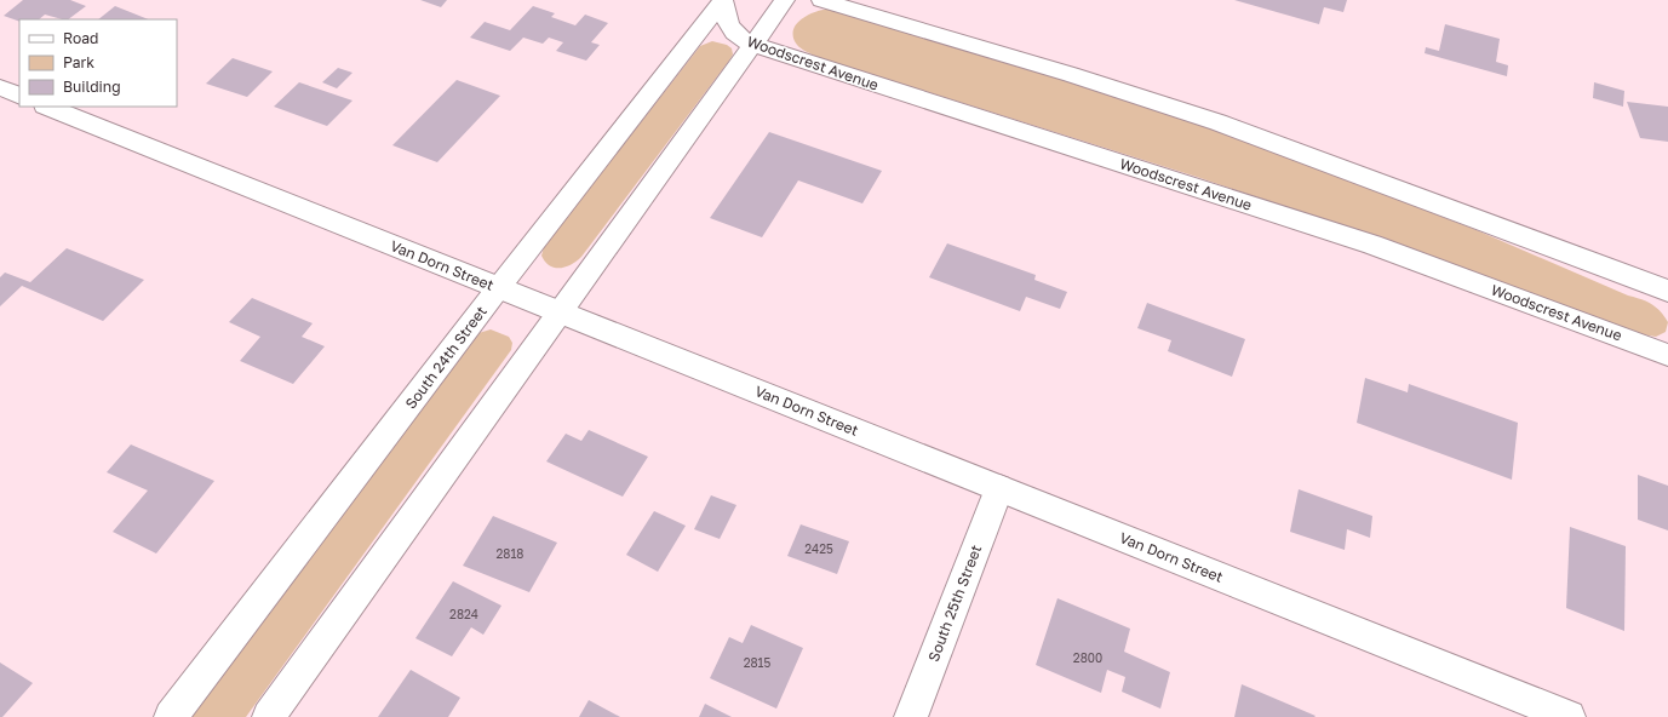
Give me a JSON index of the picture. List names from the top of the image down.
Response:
{
  "streets": {
    "street": [
      "Woodscrest Avenue",
      "Van Dorn Street",
      "South 24th Street",
      "South 25th Street"
    ]
  },
  "crossings": [
    ["Woodscrest Avenue", "South 24th Street"],
    ["Van Dorn Street", "South 24th Street"],
    ["Van Dorn Street", "South 25th Street"]
  ],
  "house_numbers": [
    "2425",
    "2818",
    "2824",
    "2800",
    "2815"
  ],
  "legend": ["Road", "Park", "Building"]
}
